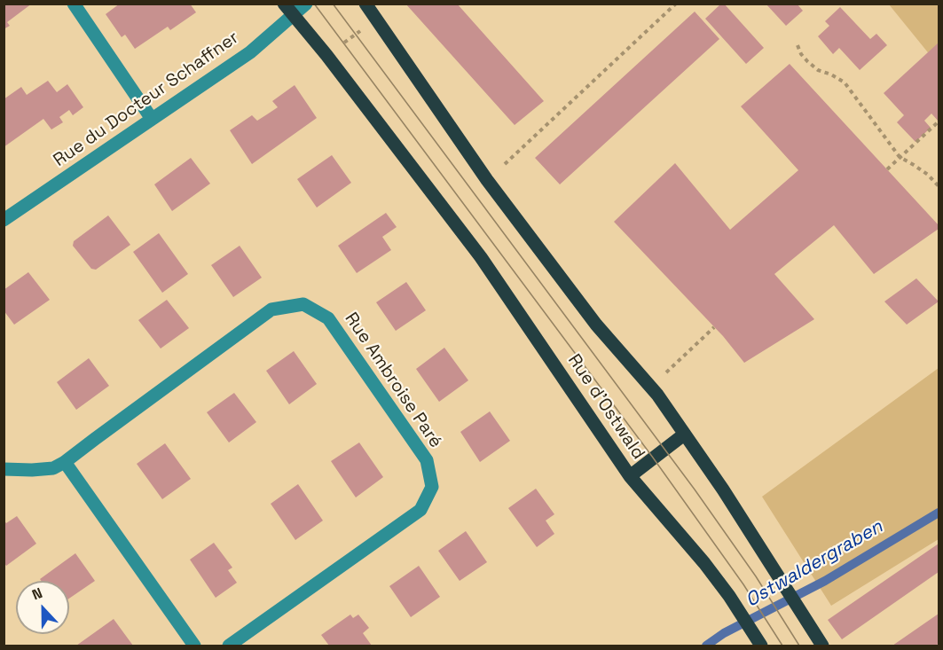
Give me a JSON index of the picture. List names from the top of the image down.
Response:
{
  "streets": {
    "main road": ["Rue d'Ostwald"],
    "street": ["Rue du Docteur Schaffner", "Rue Ambroise Paré"]
  },
  "crossings": [
    ["Rue du Docteur Schaffner", "Rue d'Ostwald"]
  ],
  "water": ["Ostwaldergraben"],
  "north": "top"
}
